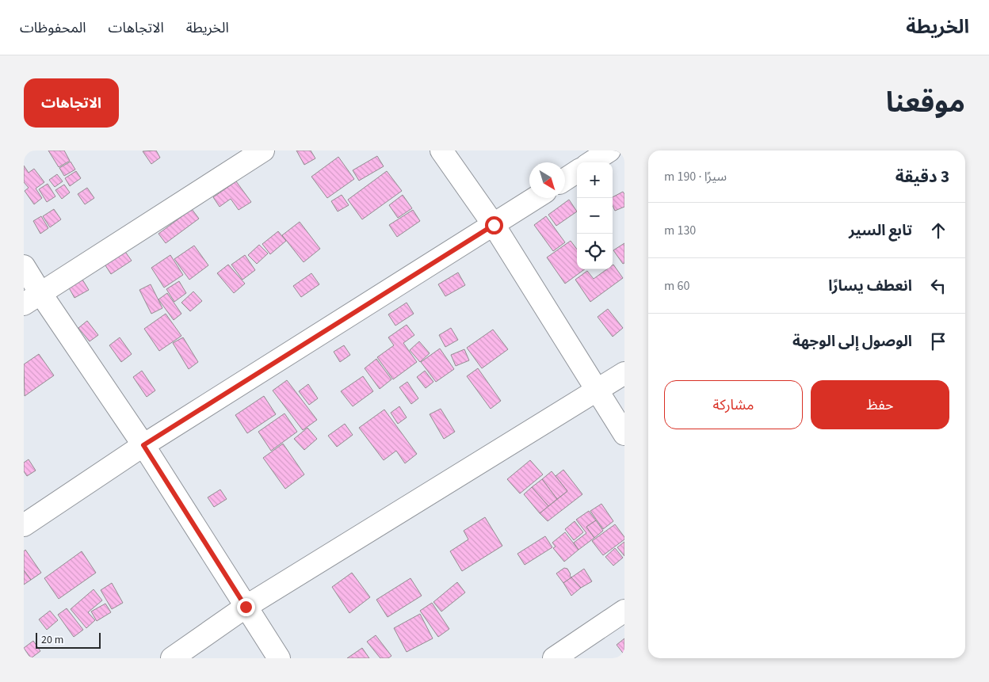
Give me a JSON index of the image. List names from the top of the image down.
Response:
{
  "scale_bar": "20 m",
  "north": "bottom right",
  "page": {
    "header": "الخريطة",
    "nav": ["الخريطة", "الاتجاهات", "المحفوظات"],
    "title": "موقعنا",
    "buttons": [
      "الاتجاهات",
      ["حفظ", "مشاركة"]
    ],
    "heading": ["3 دقيقة", "سيرًا · 190 m"],
    "map_buttons": ["+", "−"],
    "list": [
      ["تابع السير", "130 m"],
      ["انعطف يسارًا", "60 m"],
      "الوصول إلى الوجهة"
    ],
    "scale": "20 m"
  }
}
